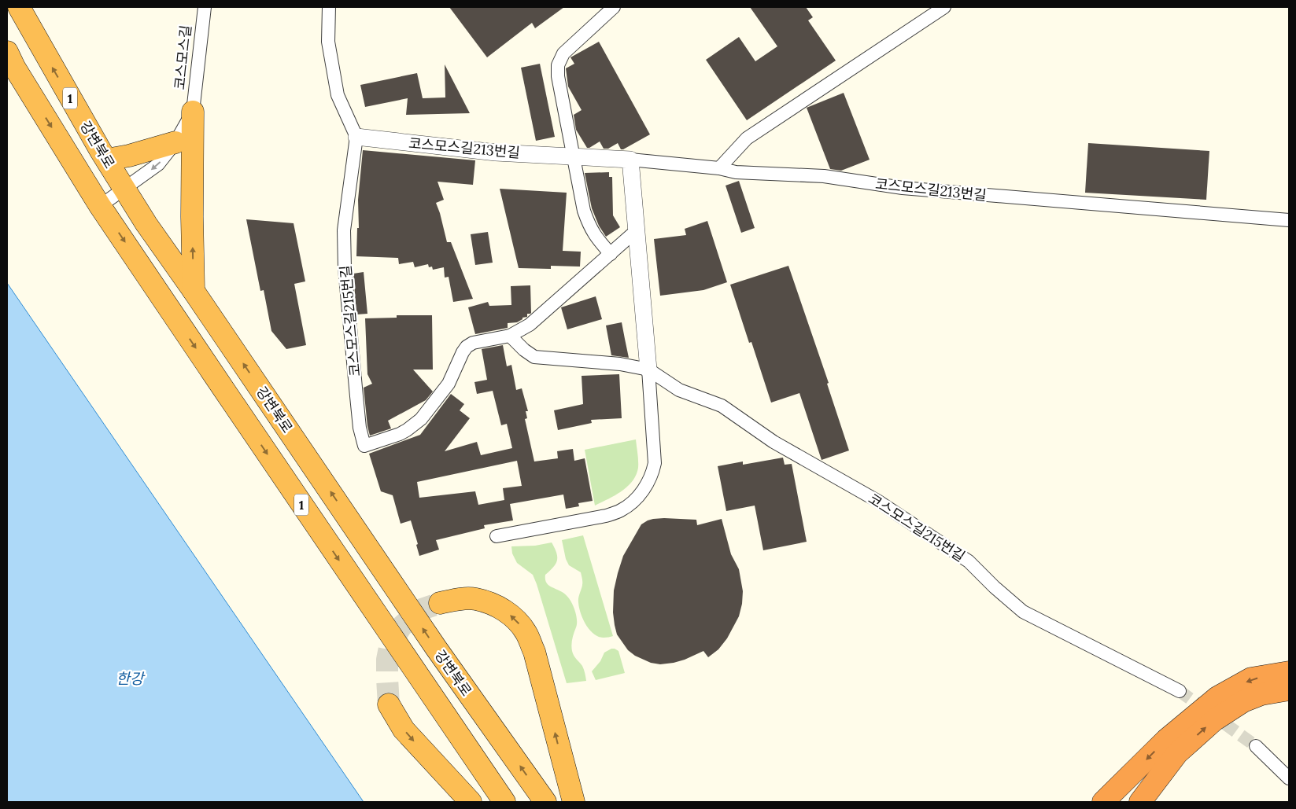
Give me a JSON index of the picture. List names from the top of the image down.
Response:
{
  "streets": {
    "highway": ["1", "강변북로"],
    "street": ["코스모스길", "코스모스길213번길", "코스모스길215번길"]
  },
  "crossings": [
    ["코스모스길213번길", "코스모스길215번길"]
  ],
  "water": ["한강"]
}
